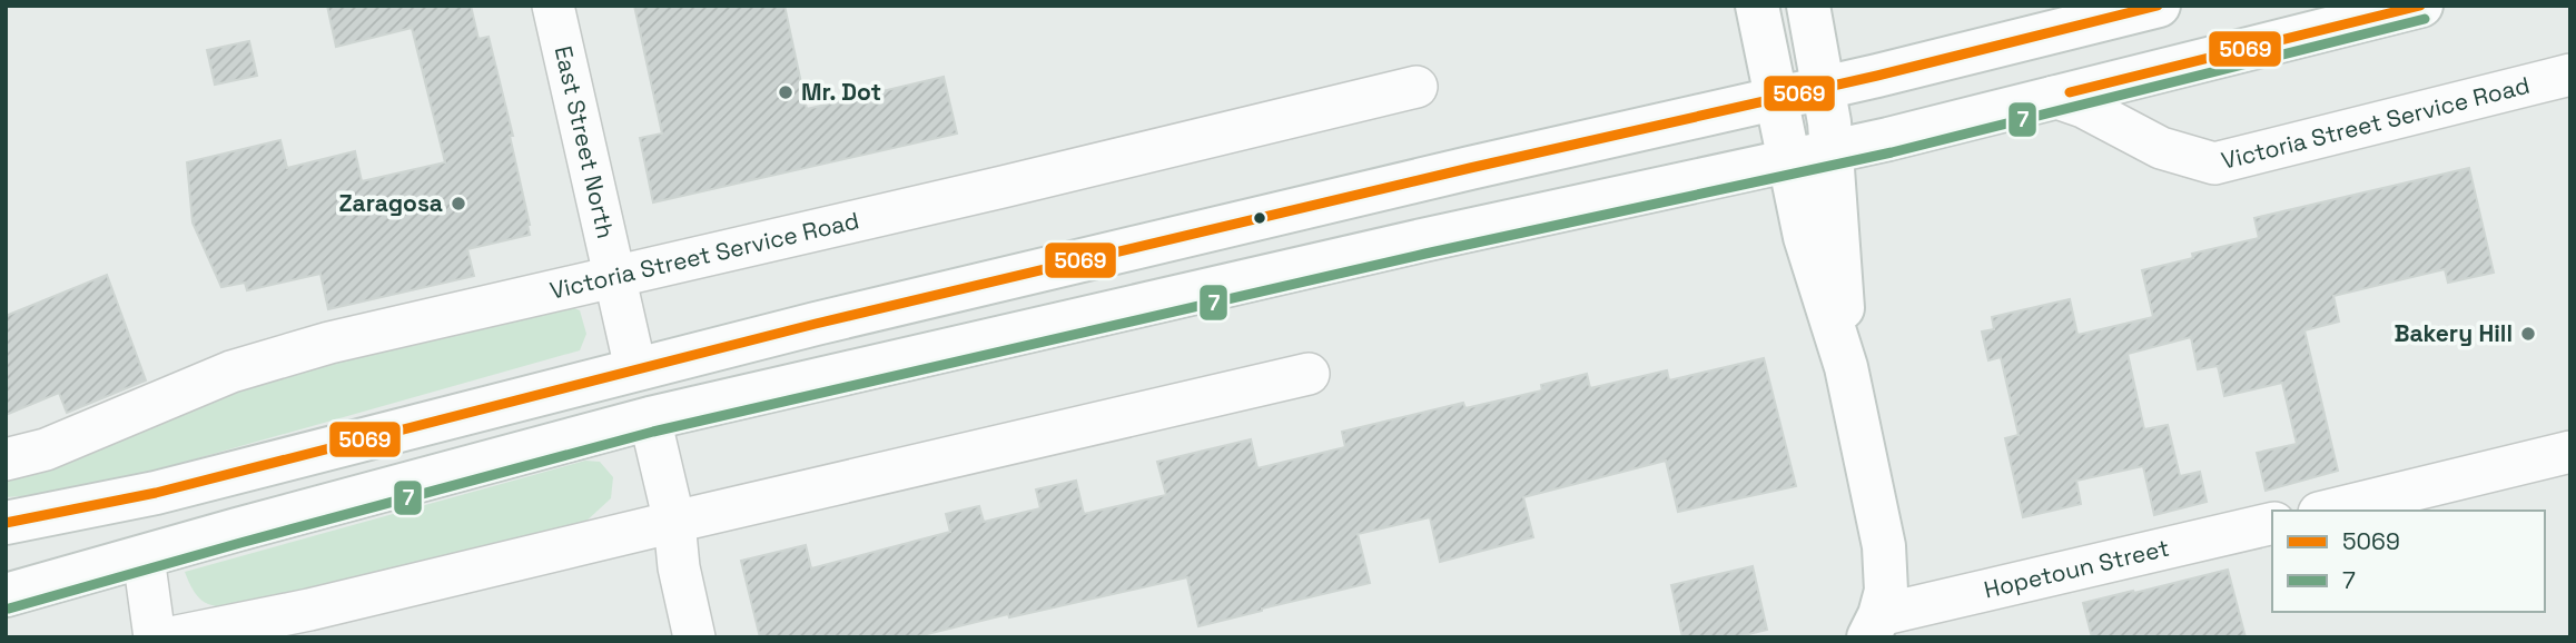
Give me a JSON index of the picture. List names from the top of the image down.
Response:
{
  "streets": {
    "street": ["Victoria Street Service Road", "East Street North", "Hopetoun Street"]
  },
  "crossings": [
    ["Victoria Street Service Road", "East Street North"]
  ],
  "places": ["Mr. Dot", "Zaragosa", "Bakery Hill"],
  "lines": ["transit line 5069", "transit line 7"],
  "legend": ["5069", "7"]
}
